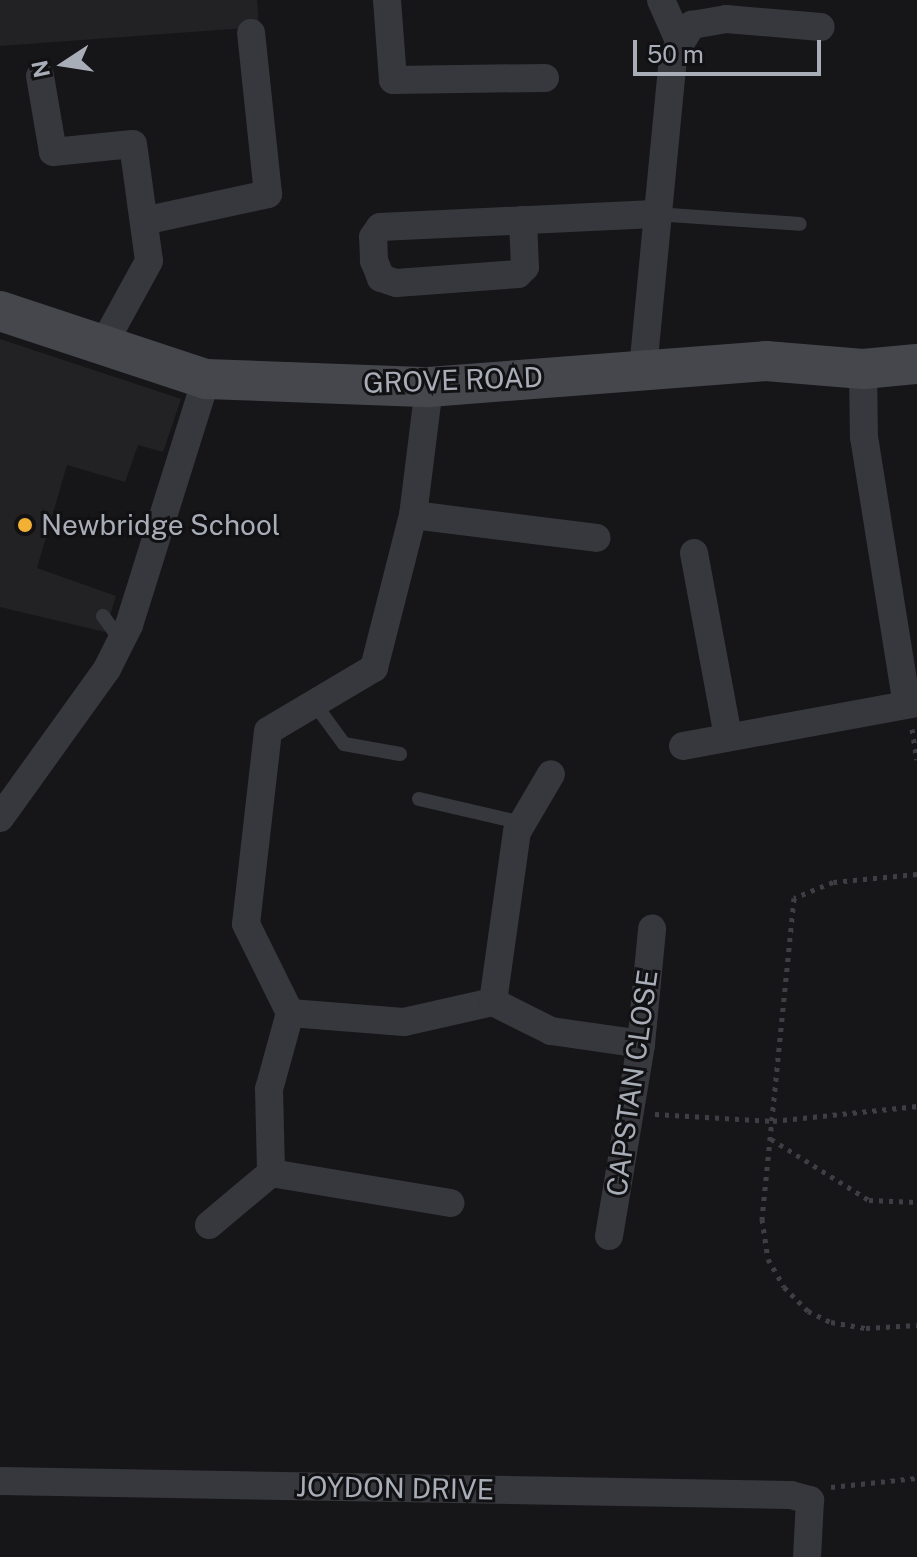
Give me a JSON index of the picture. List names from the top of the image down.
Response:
{
  "streets": {
    "street": ["GROVE ROAD", "CAPSTAN CLOSE", "JOYDON DRIVE"]
  },
  "places": ["Newbridge School"],
  "scale_bar": "50 m",
  "north": "left"
}
